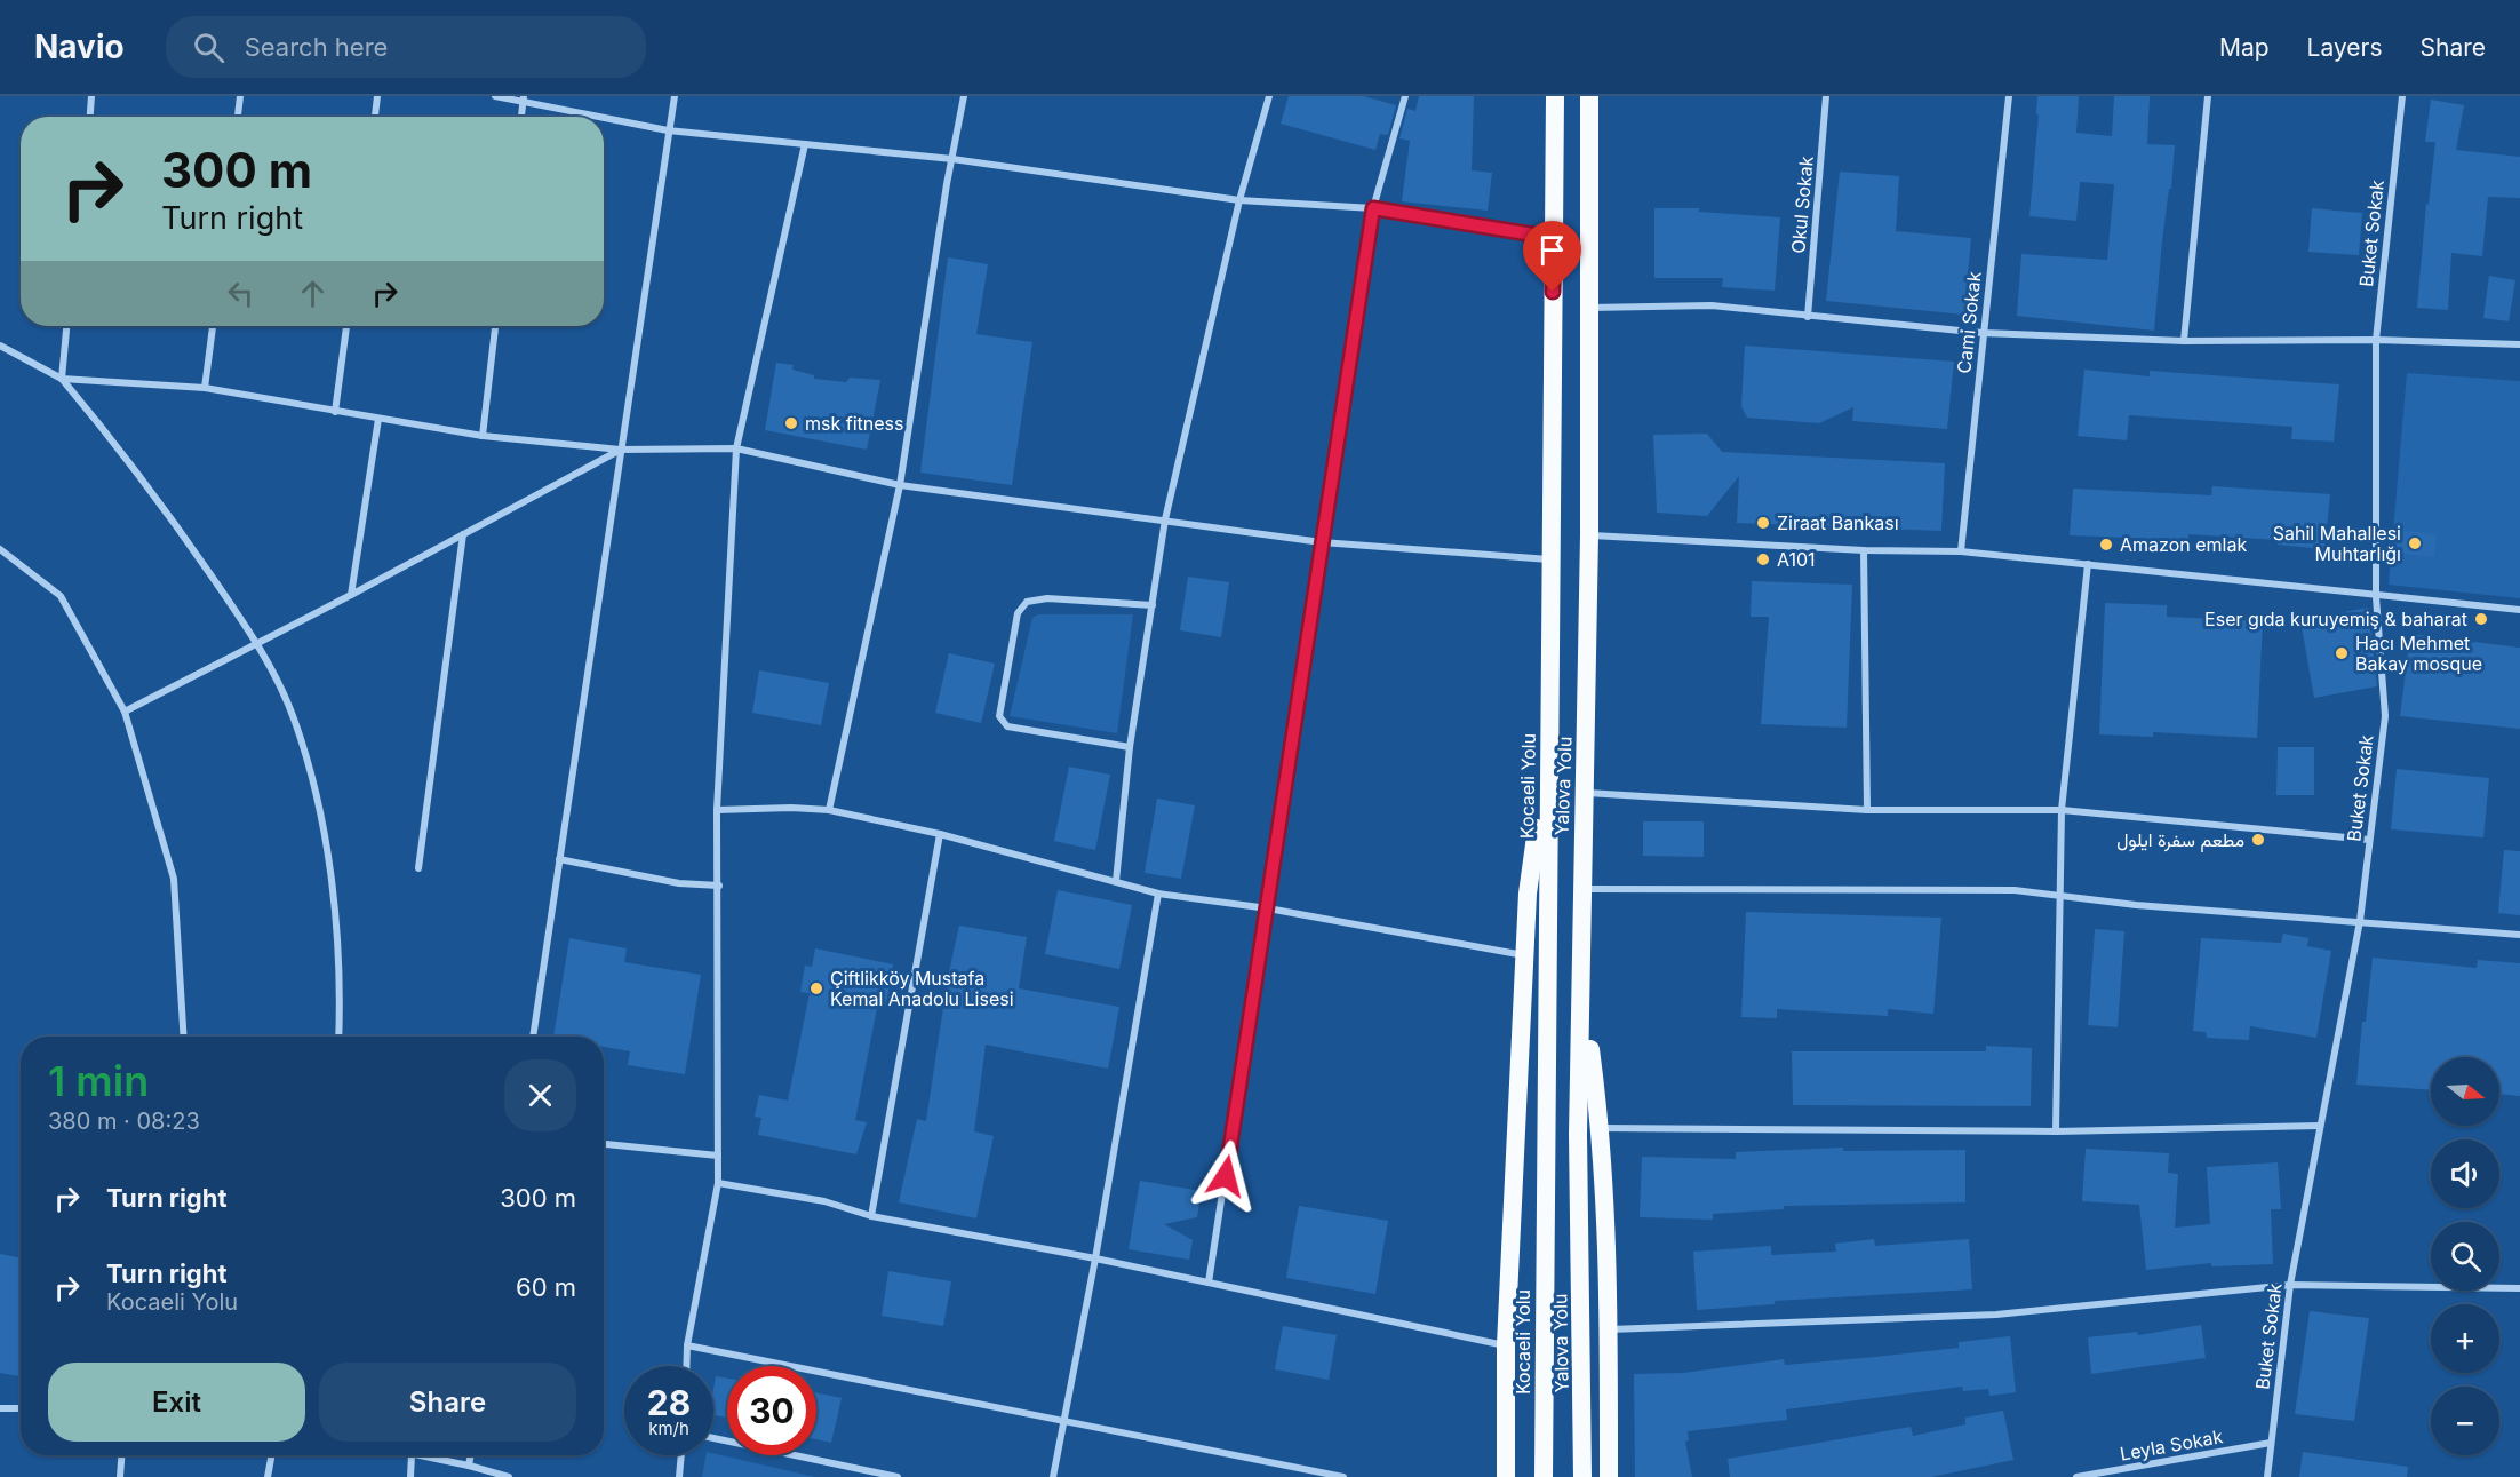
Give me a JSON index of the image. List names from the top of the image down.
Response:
{
  "streets": {
    "highway": ["Kocaeli̇ Yolu", "Yalova Yolu"],
    "street": [
      "Okul Sokak",
      "Buket Sokak",
      "Cami Sokak",
      "Leyla Sokak"
    ]
  },
  "crossings": [
    ["Buket Sokak", "Leyla Sokak"]
  ],
  "places": [
    "msk fitness",
    "Ziraat Bankası",
    "Sahil Mahallesi Muhtarlığı",
    "Amazon emlak",
    "A101",
    "Eser gıda kuruyemiş & baharat",
    "Hacı Mehmet Bakay mosque",
    "مطعم سفرة ايلول",
    "Çiftlikköy Mustafa Kemal Anadolu Lisesi"
  ],
  "north": "right",
  "page": {
    "header": "Navio",
    "search": "Search here",
    "nav": ["Map", "Layers", "Share"],
    "turn": ["300 m", "Turn right"],
    "heading": ["1 min", "380 m · 08:23"],
    "map_buttons": ["+", "−"],
    "list": [
      {
        "name": "Turn right",
        "value": "300 m"
      },
      {
        "name": "Turn right",
        "note": "Kocaeli̇ Yolu",
        "value": "60 m"
      }
    ],
    "buttons": ["Exit", "Share"],
    "speed": "28 km/h",
    "limit": "30"
  }
}
